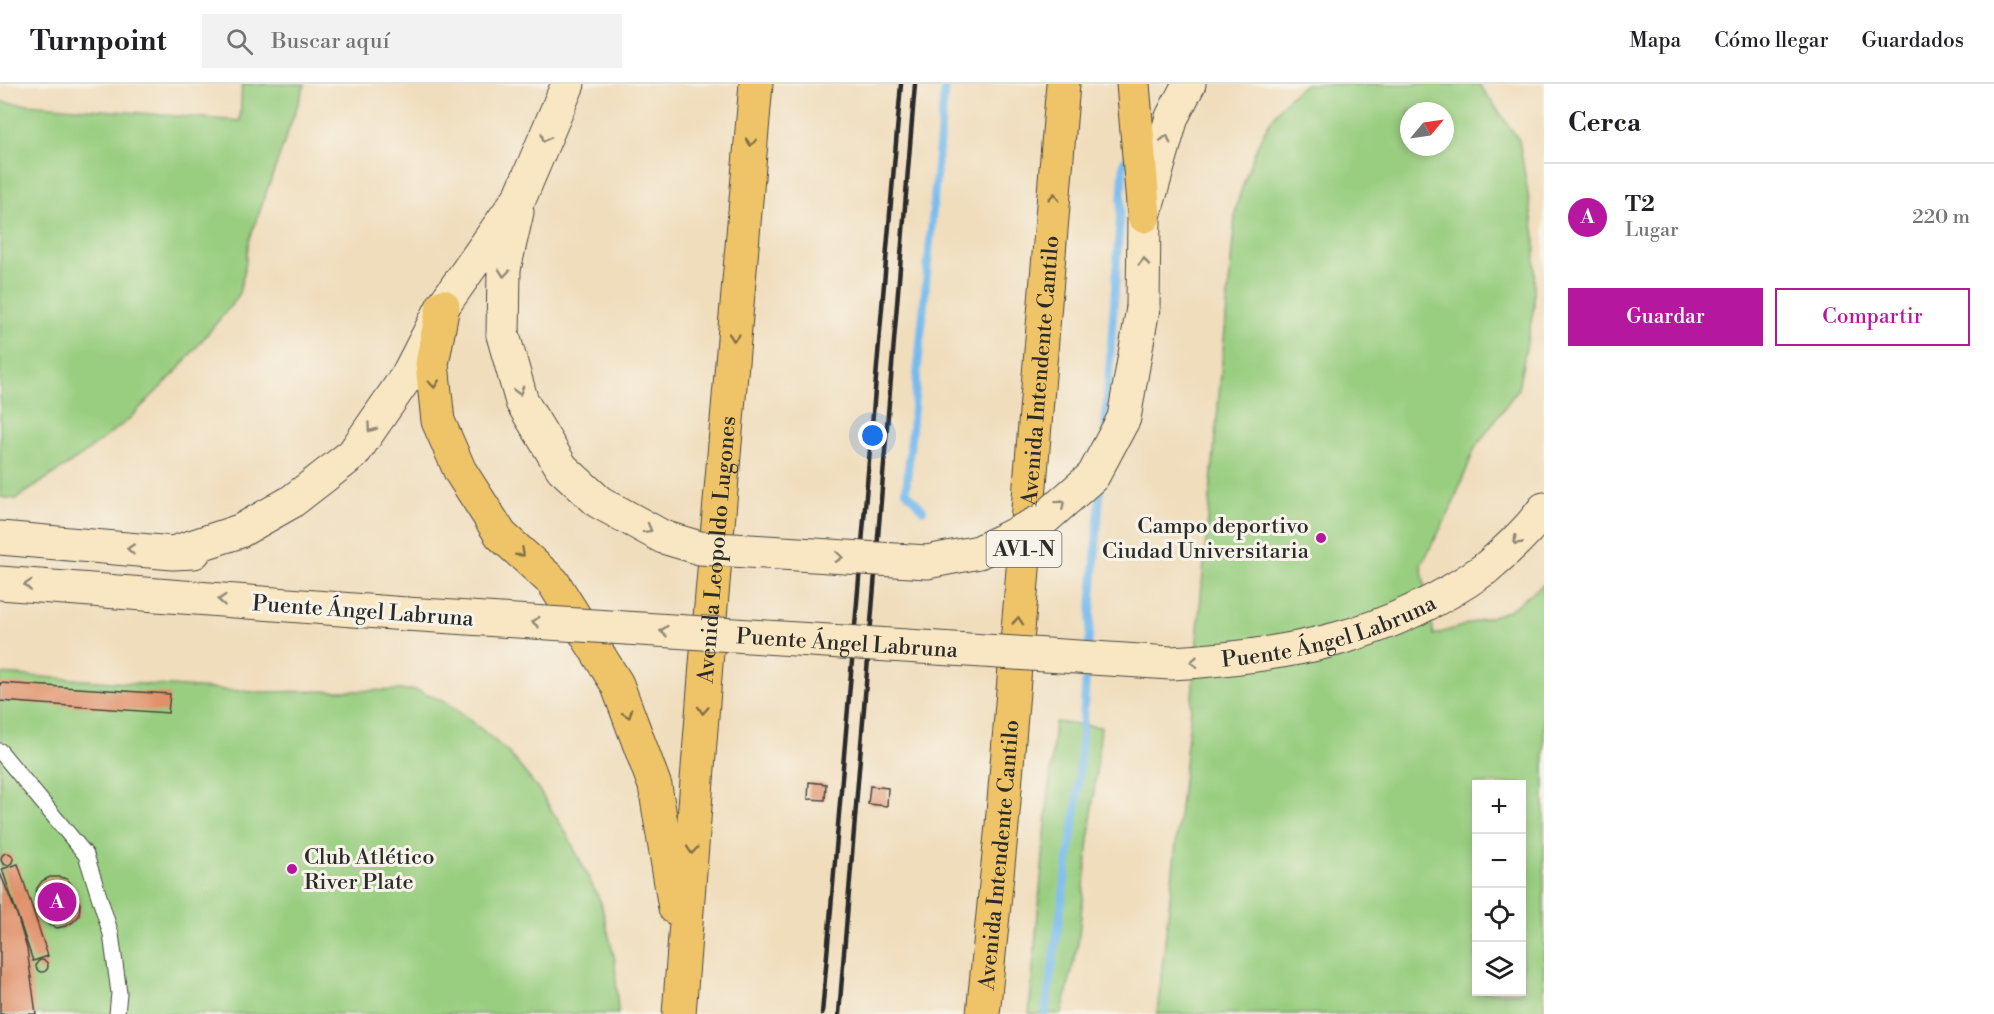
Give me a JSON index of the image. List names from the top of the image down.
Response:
{
  "streets": {
    "highway": ["Avenida Intendente Cantilo", "Avenida Leopoldo Lugones", "AV1-N"],
    "main road": ["Puente Ángel Labruna"]
  },
  "one_way": ["Avenida Intendente Cantilo", "Avenida Leopoldo Lugones", "Puente Ángel Labruna"],
  "places": ["Campo deportivo Ciudad Universitaria", "Club Atlético River Plate"],
  "north": "top right",
  "page": {
    "header": "Turnpoint",
    "search": "Buscar aquí",
    "nav": ["Mapa", "Cómo llegar", "Guardados"],
    "heading": "Cerca",
    "list": [
      {
        "mark": "A",
        "name": "T2",
        "note": "Lugar",
        "value": "220 m"
      }
    ],
    "buttons": ["Guardar", "Compartir"],
    "map_buttons": ["+", "−"],
    "pins": "A"
  }
}
